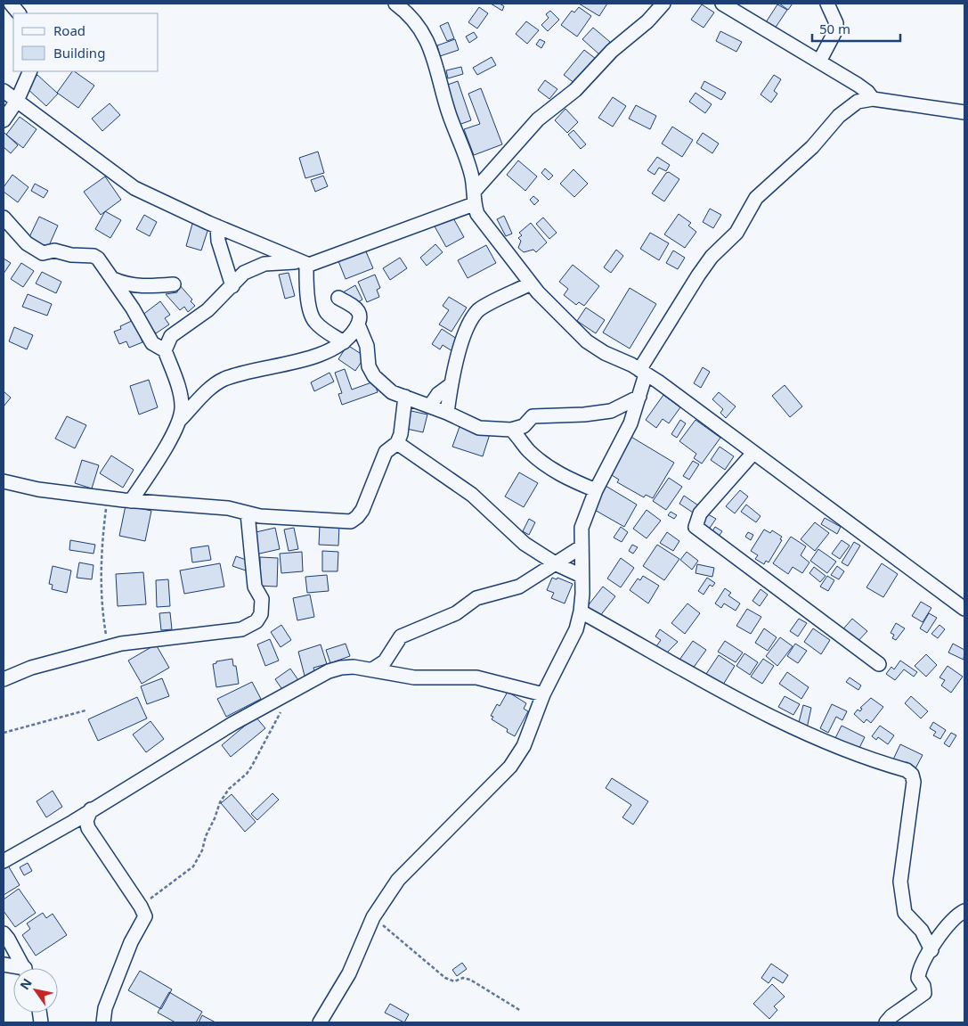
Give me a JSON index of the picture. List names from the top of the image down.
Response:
{
  "legend": ["Road", "Building"],
  "scale_bar": "50 m",
  "north": "top left"
}
